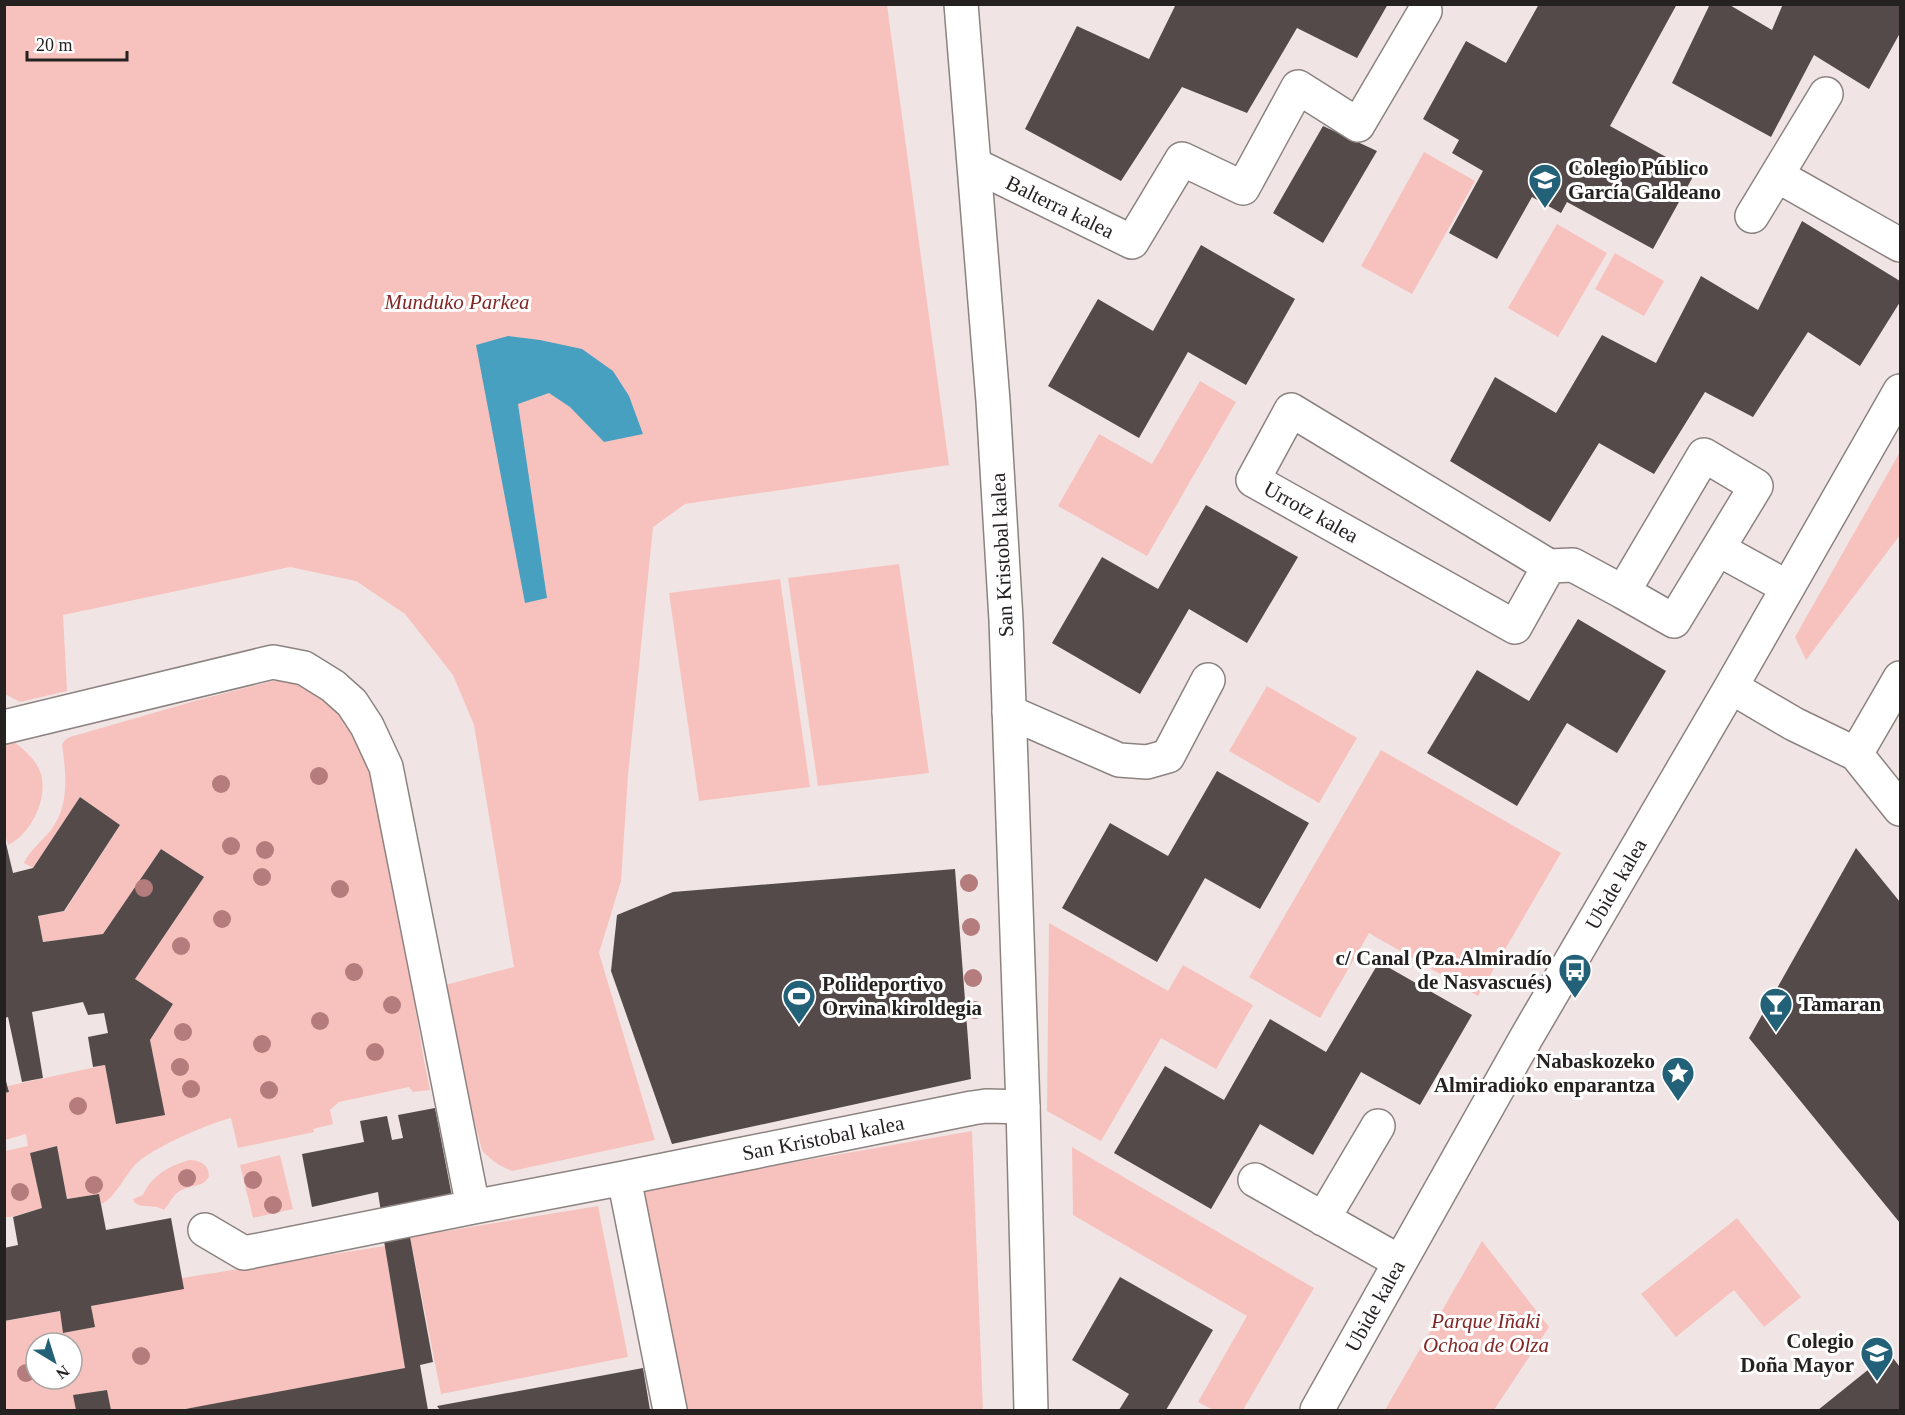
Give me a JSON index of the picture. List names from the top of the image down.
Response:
{
  "streets": {
    "street": [
      "Balterra kalea",
      "Urrotz kalea",
      "San Kristobal kalea",
      "Ubide kalea"
    ]
  },
  "crossings": [
    ["Balterra kalea", "San Kristobal kalea"]
  ],
  "parks": ["Munduko Parkea", "Parque Iñaki Ochoa de Olza"],
  "places": {
    "school or university": ["Colegio Público García Galdeano", "Colegio Doña Mayor"],
    "bus stop": ["c/ Canal (Pza.Almiradío de Nasvascués)"],
    "sports": ["Polideportivo Orvina kiroldegia"],
    "bar": ["Tamaran"],
    "place": ["Nabaskozeko Almiradioko enparantza"]
  },
  "scale_bar": "20 m",
  "north": "bottom right"
}
